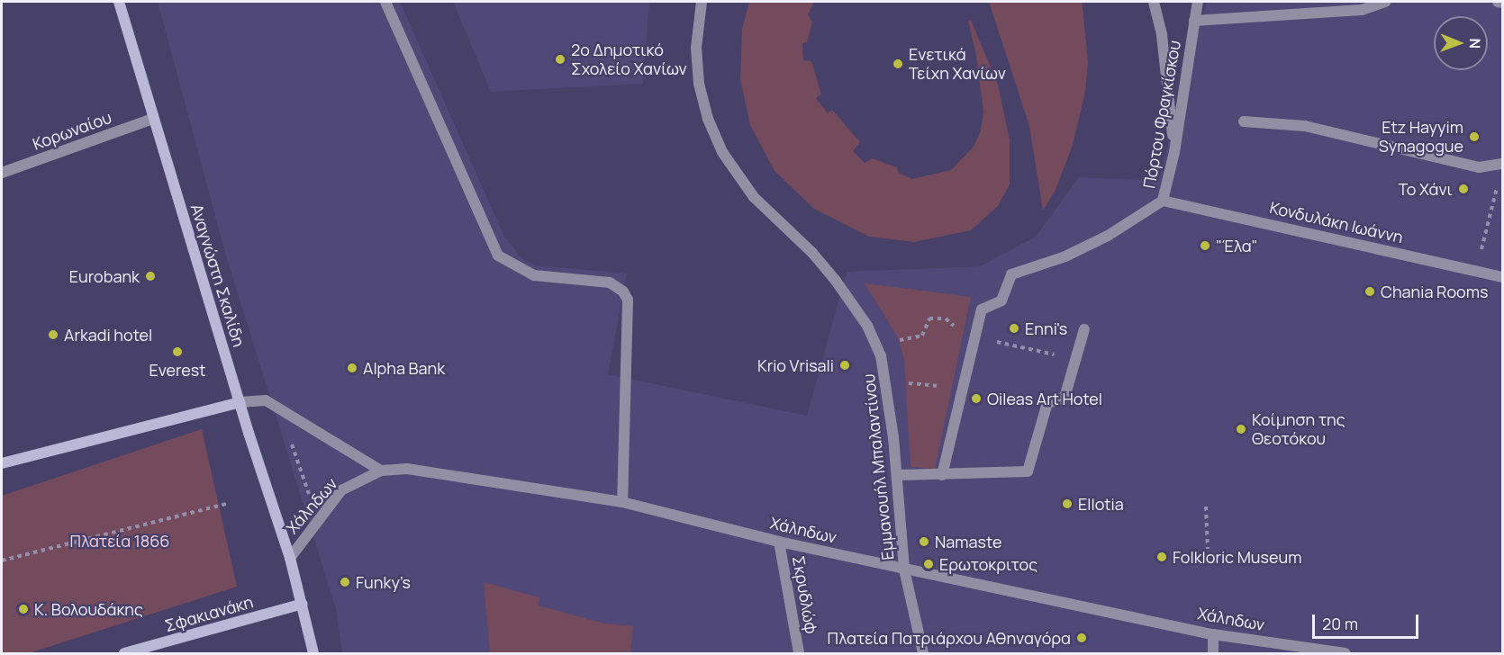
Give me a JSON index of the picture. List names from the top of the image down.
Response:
{
  "streets": {
    "main road": ["Αναγνώστη Σκαλίδη", "Σφακιανάκη"],
    "street": [
      "Πόρτου Φραγκίσκου",
      "Κορωναίου",
      "Κονδυλάκη Ιωάννη",
      "Εμμανουήλ Μπαλαντίνου",
      "Χάληδων",
      "Σκρυδλώφ"
    ]
  },
  "crossings": [
    ["Πόρτου Φραγκίσκου", "Κονδυλάκη Ιωάννη"],
    ["Κορωναίου", "Αναγνώστη Σκαλίδη"],
    ["Αναγνώστη Σκαλίδη", "Χάληδων"],
    ["Αναγνώστη Σκαλίδη", "Σφακιανάκη"],
    ["Εμμανουήλ Μπαλαντίνου", "Χάληδων"],
    ["Χάληδων", "Σκρυδλώφ"]
  ],
  "parks": ["Πλατεία 1866"],
  "places": [
    "2ο Δημοτικό Σχολείο Χανίων",
    "Ενετικά Τείχη Χανίων",
    "Etz Hayyim Synagogue",
    "Το Χάνι",
    "\"Έλα\"",
    "Eurobank",
    "Chania Rooms",
    "Enni's",
    "Arkadi hotel",
    "Everest",
    "Krio Vrisali",
    "Alpha Bank",
    "Oileas Art Hotel",
    "Κοίμηση της Θεοτόκου",
    "Ellotia",
    "Namaste",
    "Folkloric Museum",
    "Ερωτοκριτος",
    "Funky’s",
    "Κ. Βολουδάκης",
    "Πλατεία Πατριάρχου Αθηναγόρα"
  ],
  "scale_bar": "20 m",
  "north": "right"
}
